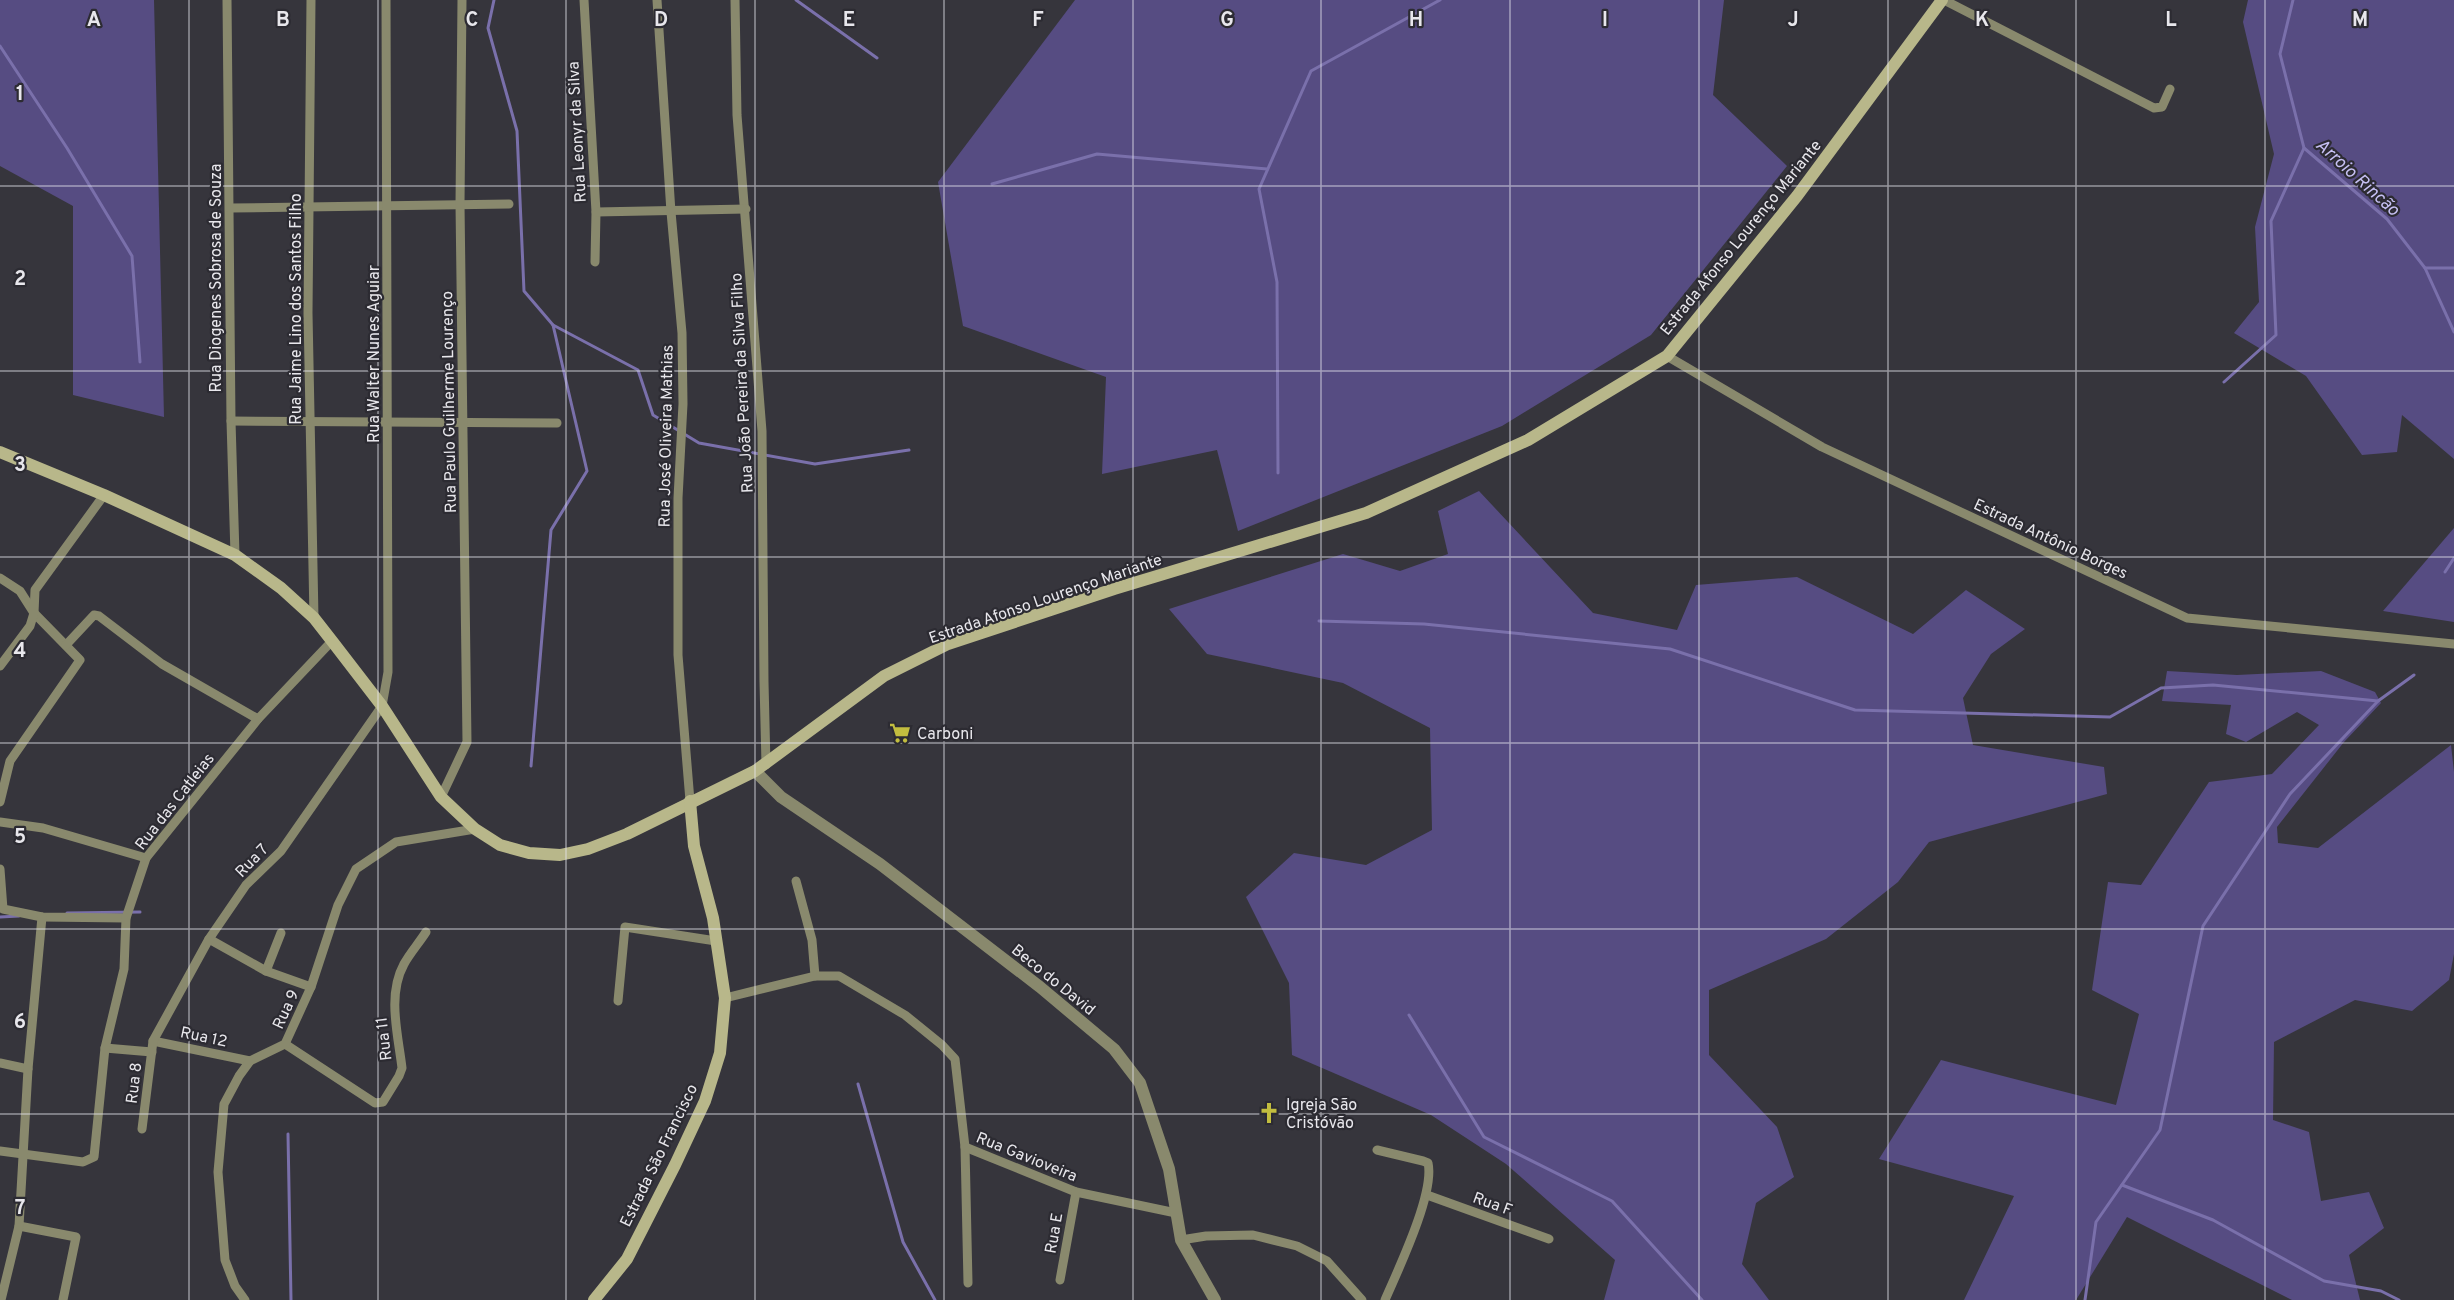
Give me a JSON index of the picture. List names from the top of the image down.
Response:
{
  "streets": {
    "main road": ["Estrada Afonso Lourenço Mariante", "Estrada São Francisco"],
    "street": [
      "Rua Leonyr da Silva",
      "Rua Diogenes Sobrosa de Souza",
      "Rua Jaime Lino dos Santos Filho",
      "Rua Walter Nunes Aguiar",
      "Rua João Pereira da Silva Filho",
      "Rua Paulo Guilherme Lourenço",
      "Rua José Oliveira Mathias",
      "Estrada Antônio Borges",
      "Rua das Catleias",
      "Rua 7",
      "Beco do David",
      "Rua 9",
      "Rua 12",
      "Rua 11",
      "Rua 8",
      "Rua Gavioveira",
      "Rua F",
      "Rua E"
    ]
  },
  "crossings": [
    ["Estrada Afonso Lourenço Mariante", "Rua Diogenes Sobrosa de Souza"],
    ["Estrada Afonso Lourenço Mariante", "Rua Jaime Lino dos Santos Filho"],
    ["Estrada Afonso Lourenço Mariante", "Rua Walter Nunes Aguiar"],
    ["Estrada Afonso Lourenço Mariante", "Rua João Pereira da Silva Filho"],
    ["Estrada Afonso Lourenço Mariante", "Rua Paulo Guilherme Lourenço"],
    ["Estrada Afonso Lourenço Mariante", "Rua José Oliveira Mathias"],
    ["Estrada Afonso Lourenço Mariante", "Estrada Antônio Borges"],
    ["Estrada Afonso Lourenço Mariante", "Rua das Catleias"],
    ["Estrada Afonso Lourenço Mariante", "Rua 7"],
    ["Estrada Afonso Lourenço Mariante", "Beco do David"],
    ["Estrada Afonso Lourenço Mariante", "Rua 9"],
    ["Estrada Afonso Lourenço Mariante", "Estrada São Francisco"],
    ["Rua Walter Nunes Aguiar", "Rua 7"],
    ["Rua João Pereira da Silva Filho", "Beco do David"],
    ["Rua José Oliveira Mathias", "Estrada São Francisco"],
    ["Rua 7", "Rua 12"],
    ["Rua 7", "Rua 8"],
    ["Beco do David", "Rua Gavioveira"],
    ["Rua 9", "Rua 12"],
    ["Rua 9", "Rua 11"],
    ["Rua 12", "Rua 8"],
    ["Rua Gavioveira", "Rua E"]
  ],
  "water": ["Arroio Rincão"],
  "places": {
    "supermarket": ["Carboni"],
    "church": ["Igreja São Cristóvão"]
  },
  "grid": {
    "columns": [
      "A",
      "B",
      "C",
      "D",
      "E",
      "F",
      "G",
      "H",
      "I",
      "J",
      "K",
      "L",
      "M"
    ],
    "rows": [
      "1",
      "2",
      "3",
      "4",
      "5",
      "6",
      "7"
    ]
  }
}
